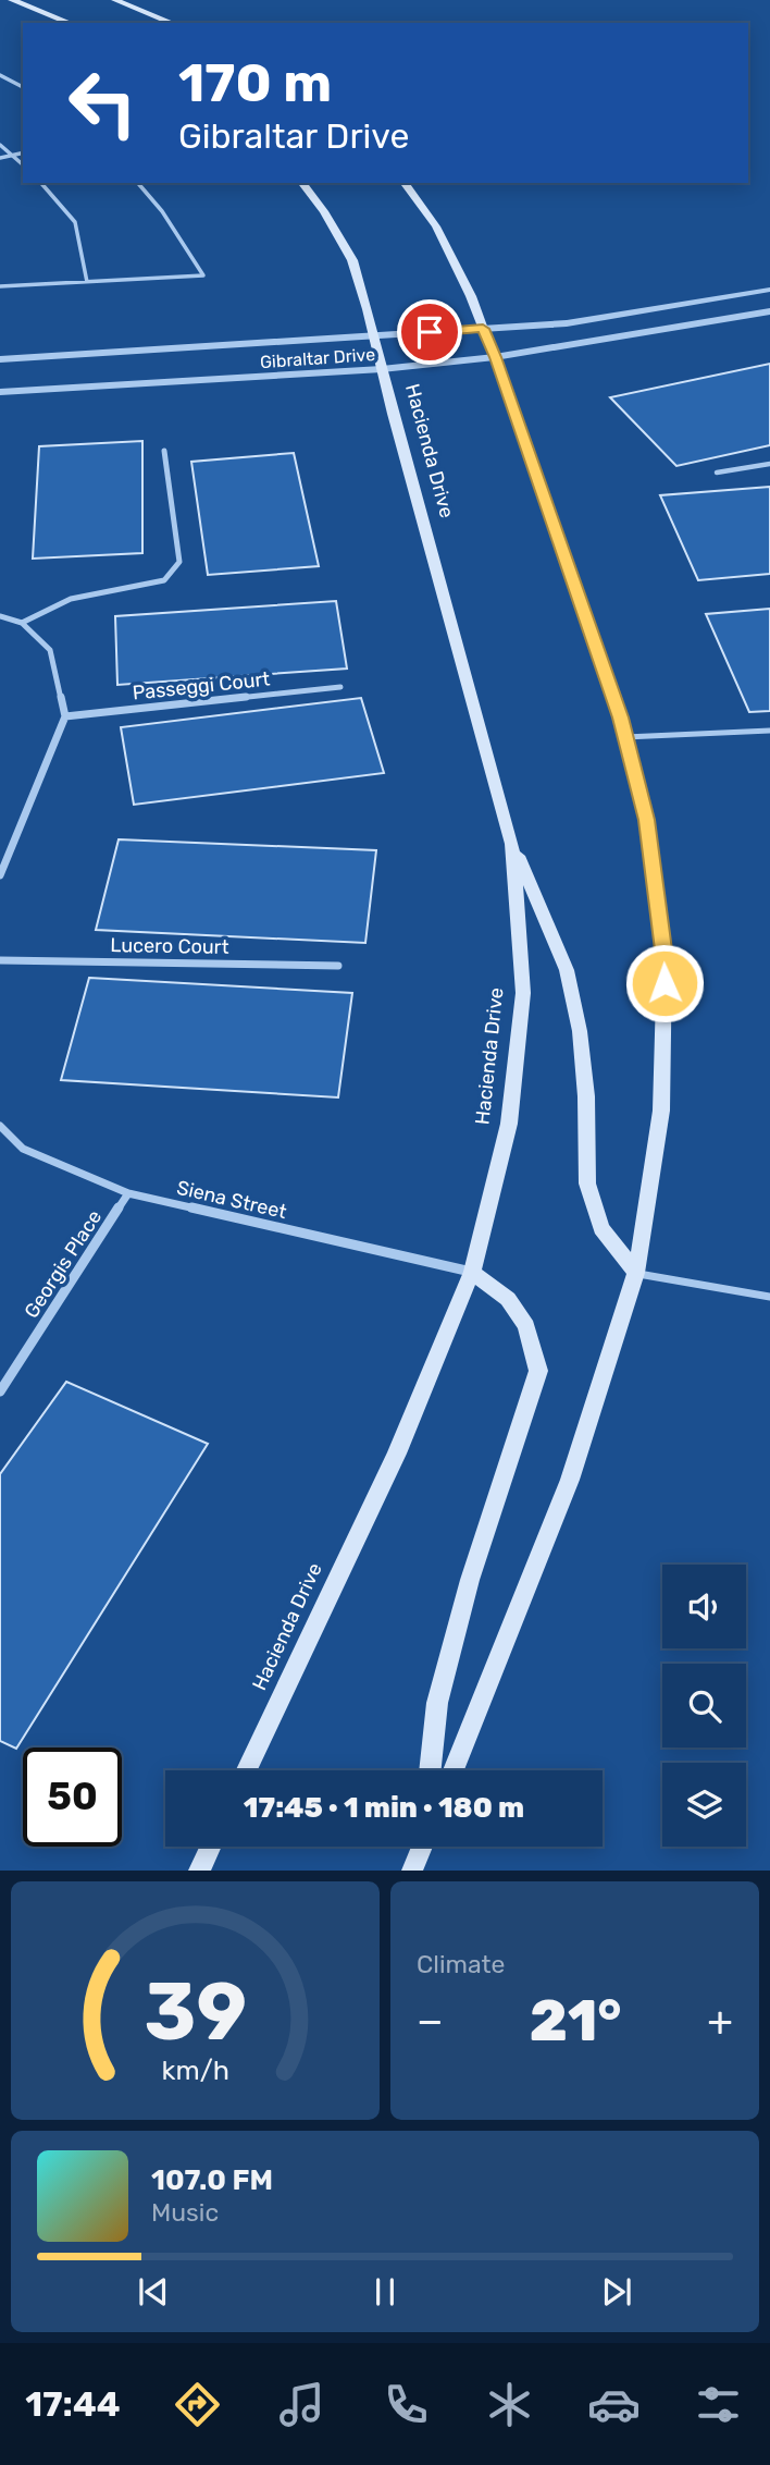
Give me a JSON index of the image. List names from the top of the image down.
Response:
{
  "streets": {
    "main road": ["Hacienda Drive"],
    "street": [
      "Gibraltar Drive",
      "Passeggi Court",
      "Lucero Court",
      "Siena Street",
      "Georgis Place"
    ]
  },
  "crossings": [
    ["Gibraltar Drive", "Hacienda Drive"],
    ["Hacienda Drive", "Siena Street"],
    ["Siena Street", "Georgis Place"]
  ],
  "page": {
    "turn": ["170 m", "Gibraltar Drive"],
    "limit": "50",
    "trip": "17:45 · 1 min · 180 m",
    "tile": "Climate",
    "heat": ["−", "21°", "+"],
    "song": ["107.0 FM", "Music"],
    "tabs": "17:44",
    "gauge": ["39", "km/h"]
  }
}
